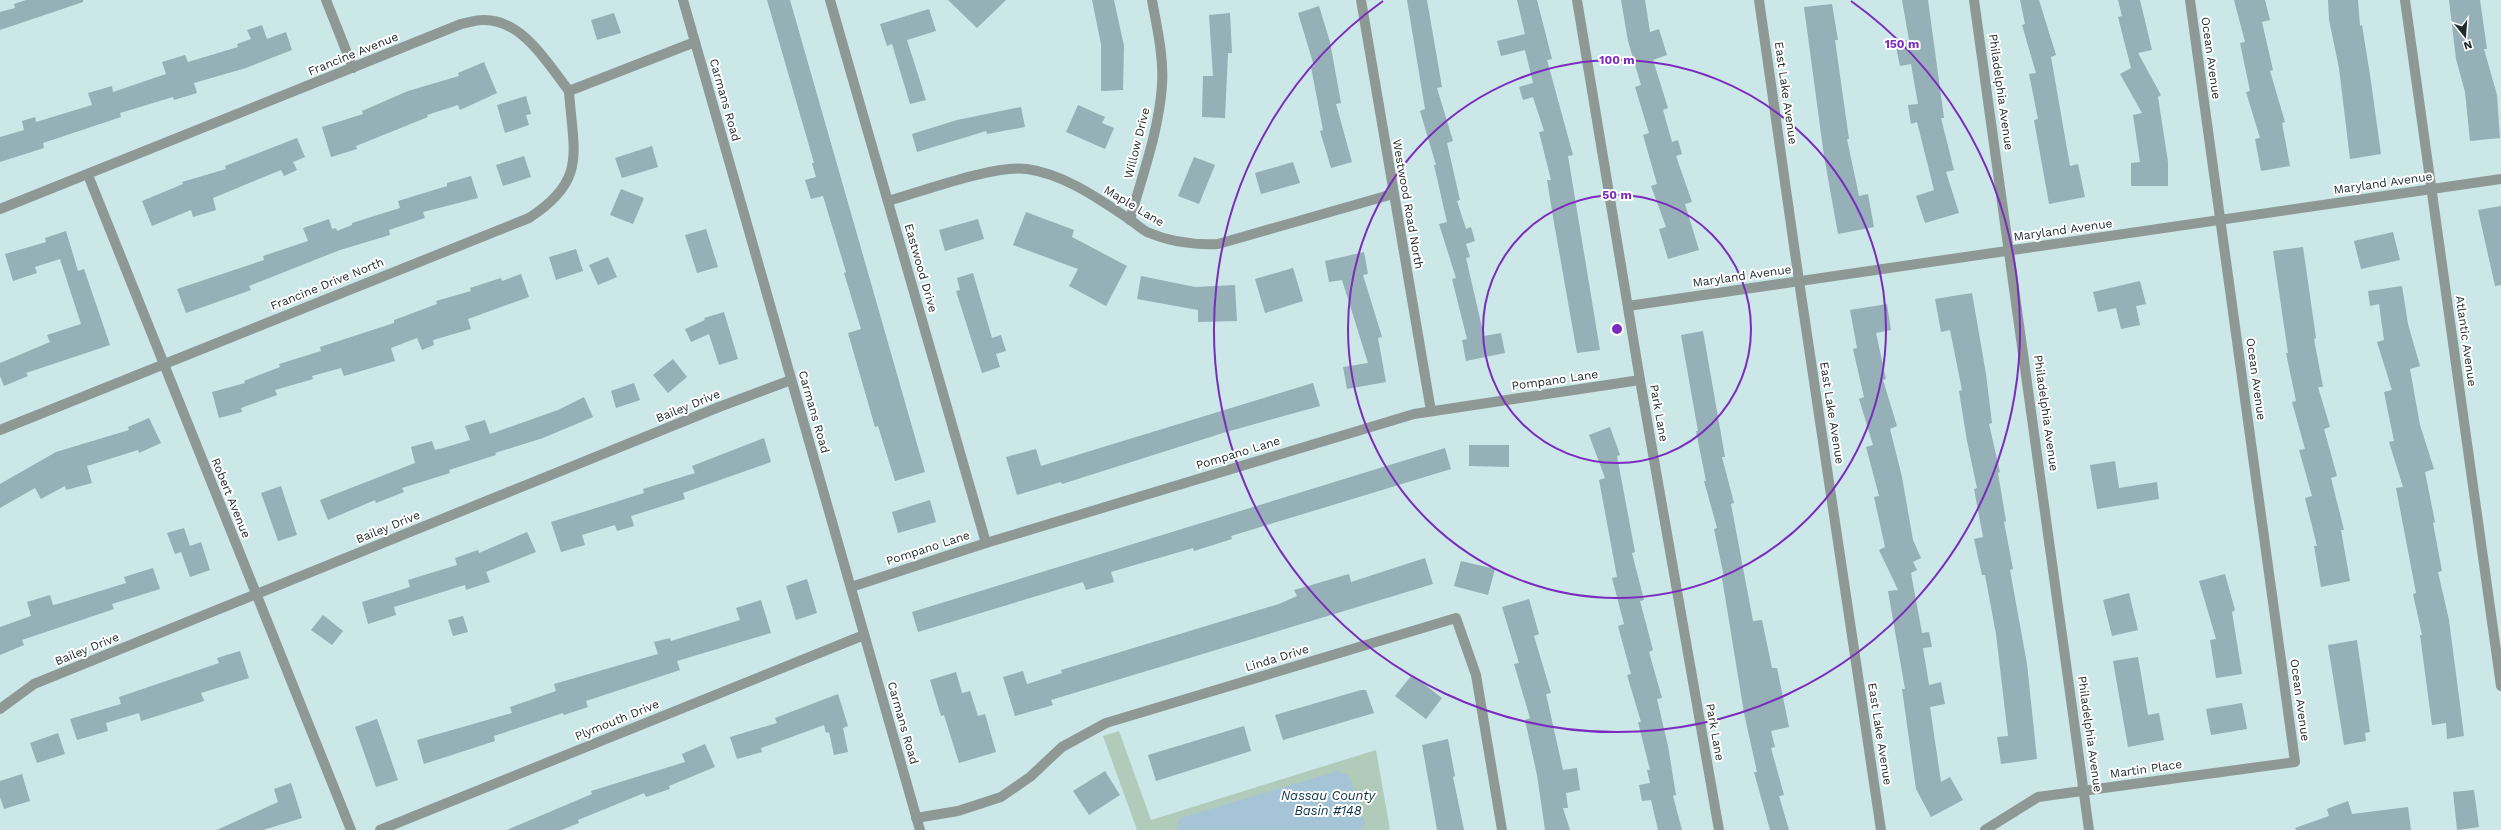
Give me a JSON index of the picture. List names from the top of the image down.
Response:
{
  "streets": {
    "street": [
      "Francine Avenue",
      "Ocean Avenue",
      "Philadelphia Avenue",
      "East Lake Avenue",
      "Carmans Road",
      "Willow Drive",
      "Maryland Avenue",
      "Westwood Road North",
      "Maple Lane",
      "Eastwood Drive",
      "Francine Drive North",
      "Atlantic Avenue",
      "Pompano Lane",
      "Bailey Drive",
      "Park Lane",
      "Robert Avenue",
      "Linda Drive",
      "Plymouth Drive",
      "Martin Place"
    ]
  },
  "crossings": [
    ["Francine Avenue", "Francine Drive North"],
    ["Francine Avenue", "Robert Avenue"],
    ["Ocean Avenue", "Maryland Avenue"],
    ["Ocean Avenue", "Martin Place"],
    ["Philadelphia Avenue", "Maryland Avenue"],
    ["Philadelphia Avenue", "Martin Place"],
    ["East Lake Avenue", "Maryland Avenue"],
    ["Carmans Road", "Pompano Lane"],
    ["Carmans Road", "Bailey Drive"],
    ["Carmans Road", "Linda Drive"],
    ["Carmans Road", "Plymouth Drive"],
    ["Willow Drive", "Maple Lane"],
    ["Maryland Avenue", "Atlantic Avenue"],
    ["Maryland Avenue", "Park Lane"],
    ["Westwood Road North", "Maple Lane"],
    ["Westwood Road North", "Pompano Lane"],
    ["Maple Lane", "Eastwood Drive"],
    ["Eastwood Drive", "Pompano Lane"],
    ["Francine Drive North", "Robert Avenue"],
    ["Pompano Lane", "Park Lane"],
    ["Bailey Drive", "Robert Avenue"]
  ],
  "water": ["Nassau County Basin #148"],
  "north": "bottom",
  "rings": ["150 m", "100 m", "50 m"]
}
